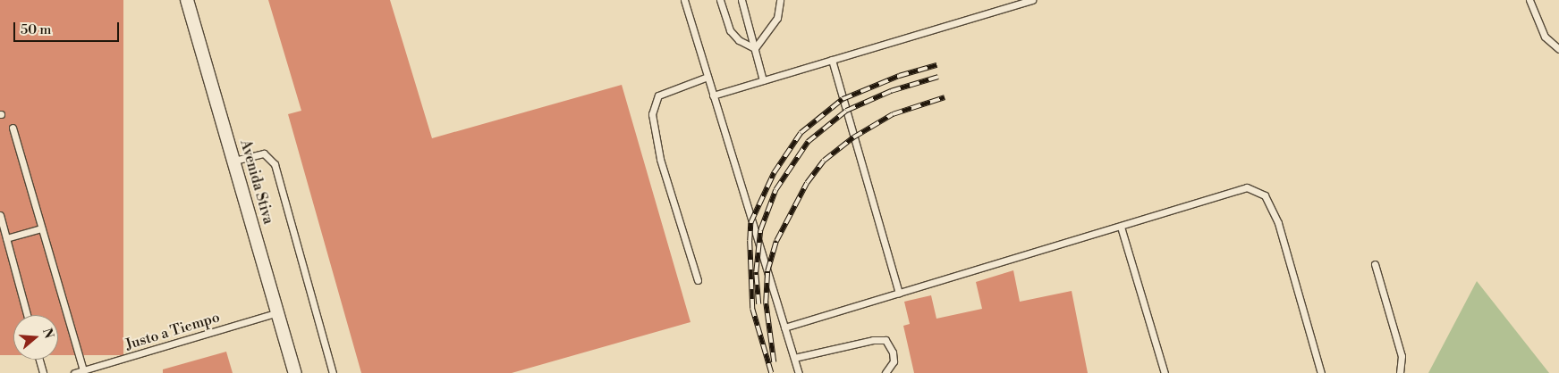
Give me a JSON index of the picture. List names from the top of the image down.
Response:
{
  "streets": {
    "street": ["Avenida Stiva"],
    "lane": ["Justo a Tiempo"]
  },
  "crossings": [
    ["Avenida Stiva", "Justo a Tiempo"]
  ],
  "scale_bar": "50 m",
  "north": "right"
}
